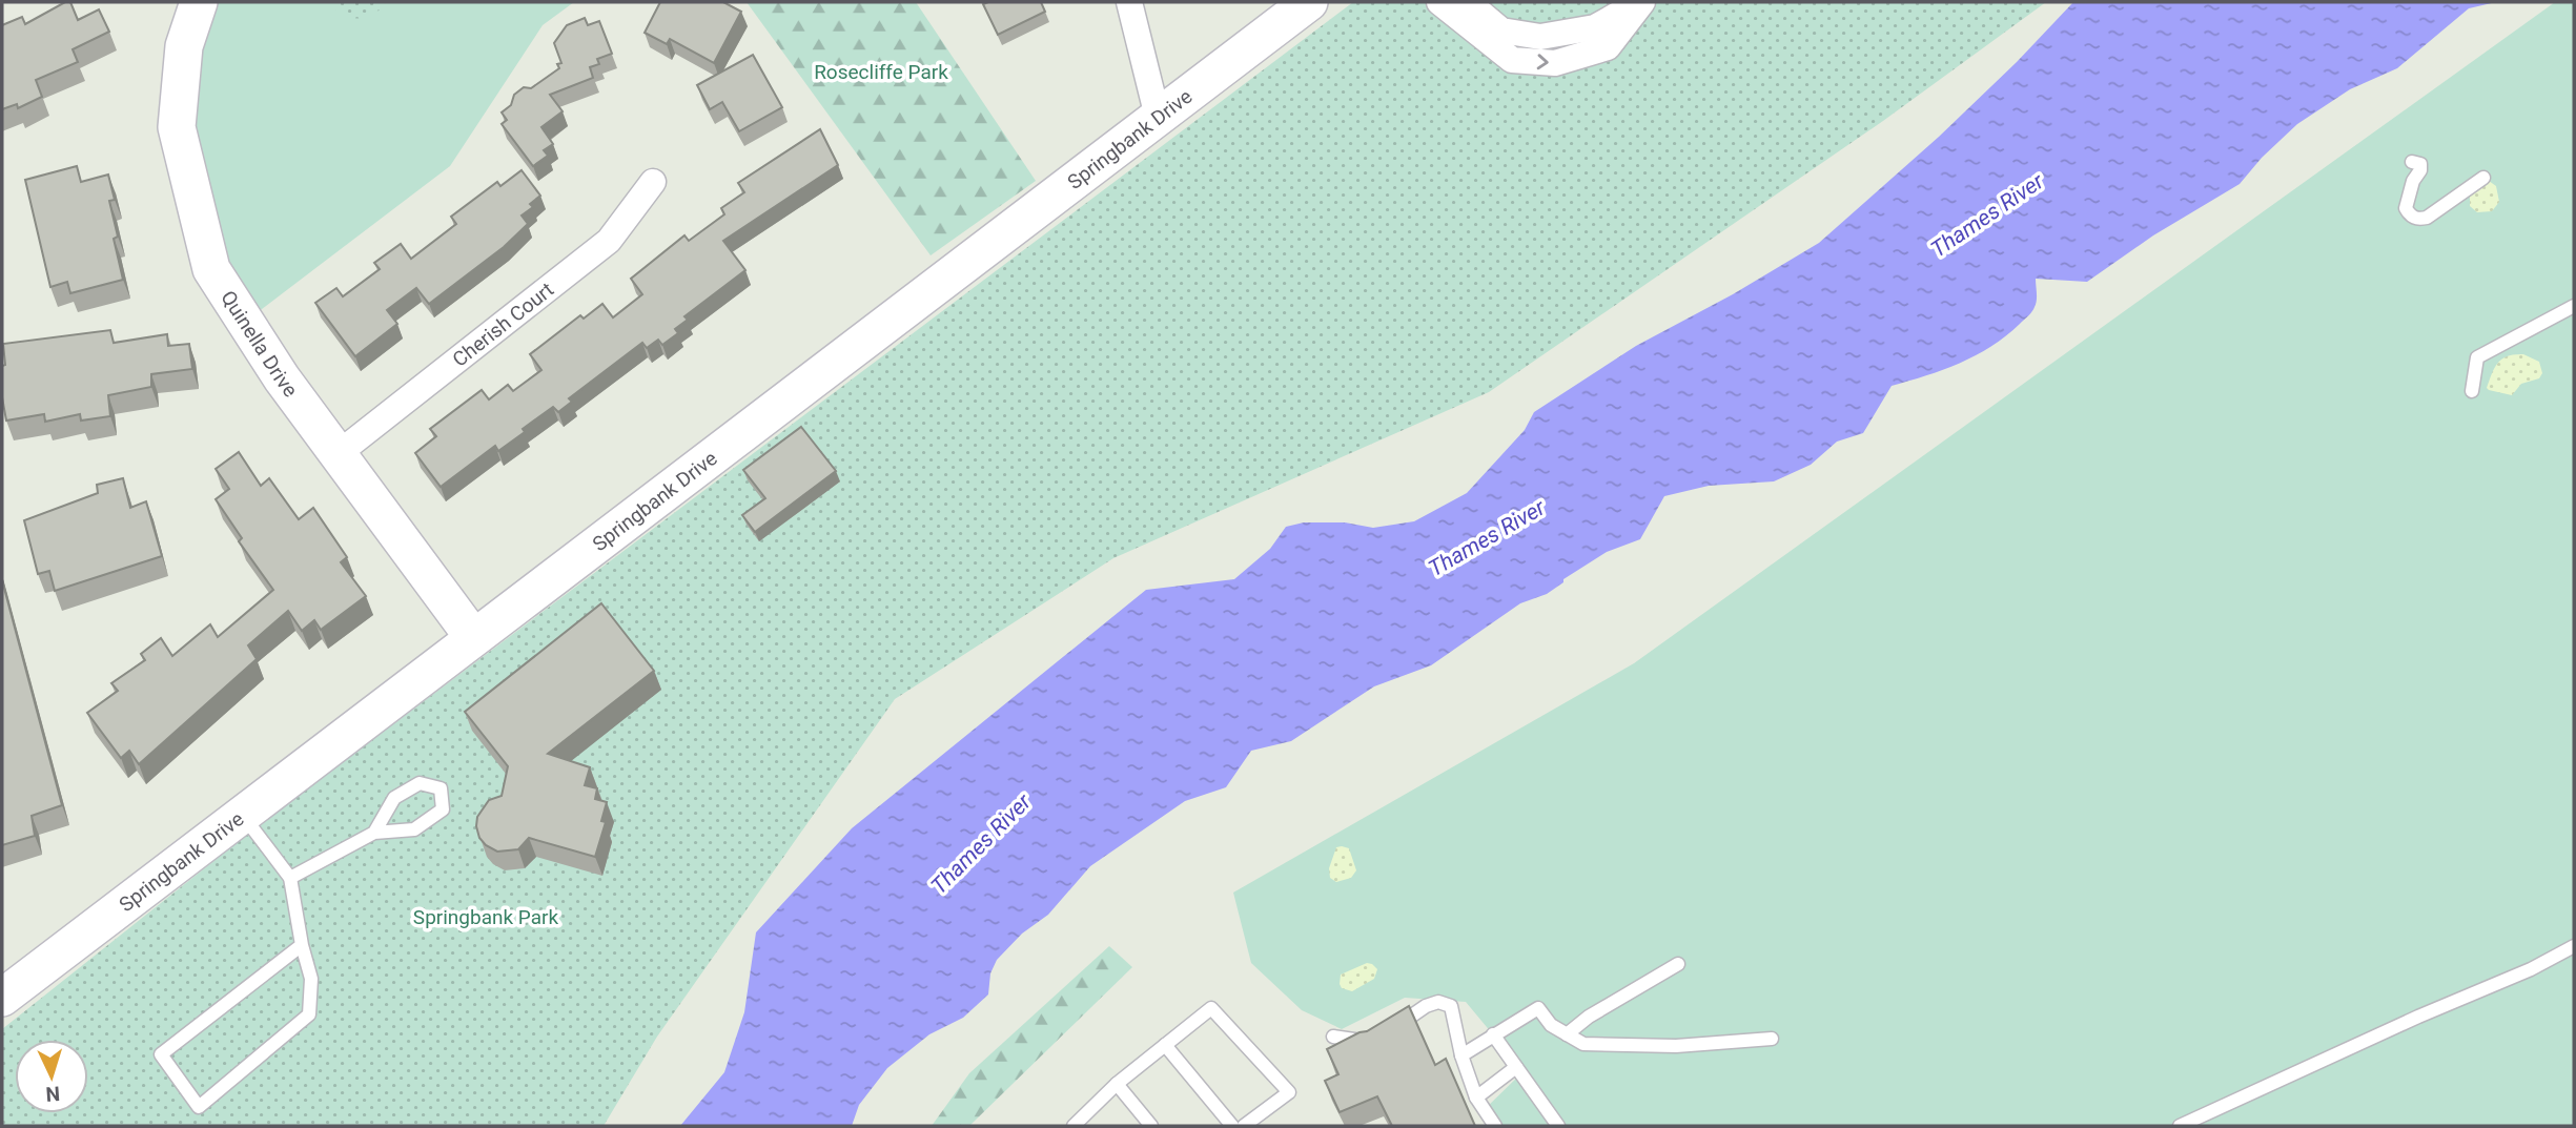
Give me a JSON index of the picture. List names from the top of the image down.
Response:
{
  "streets": {
    "main road": ["Springbank Drive", "Quinella Drive"],
    "street": ["Cherish Court"]
  },
  "crossings": [
    ["Springbank Drive", "Quinella Drive"],
    ["Cherish Court", "Quinella Drive"]
  ],
  "water": ["Thames River"],
  "parks": ["Rosecliffe Park", "Springbank Park"],
  "north": "bottom"
}
